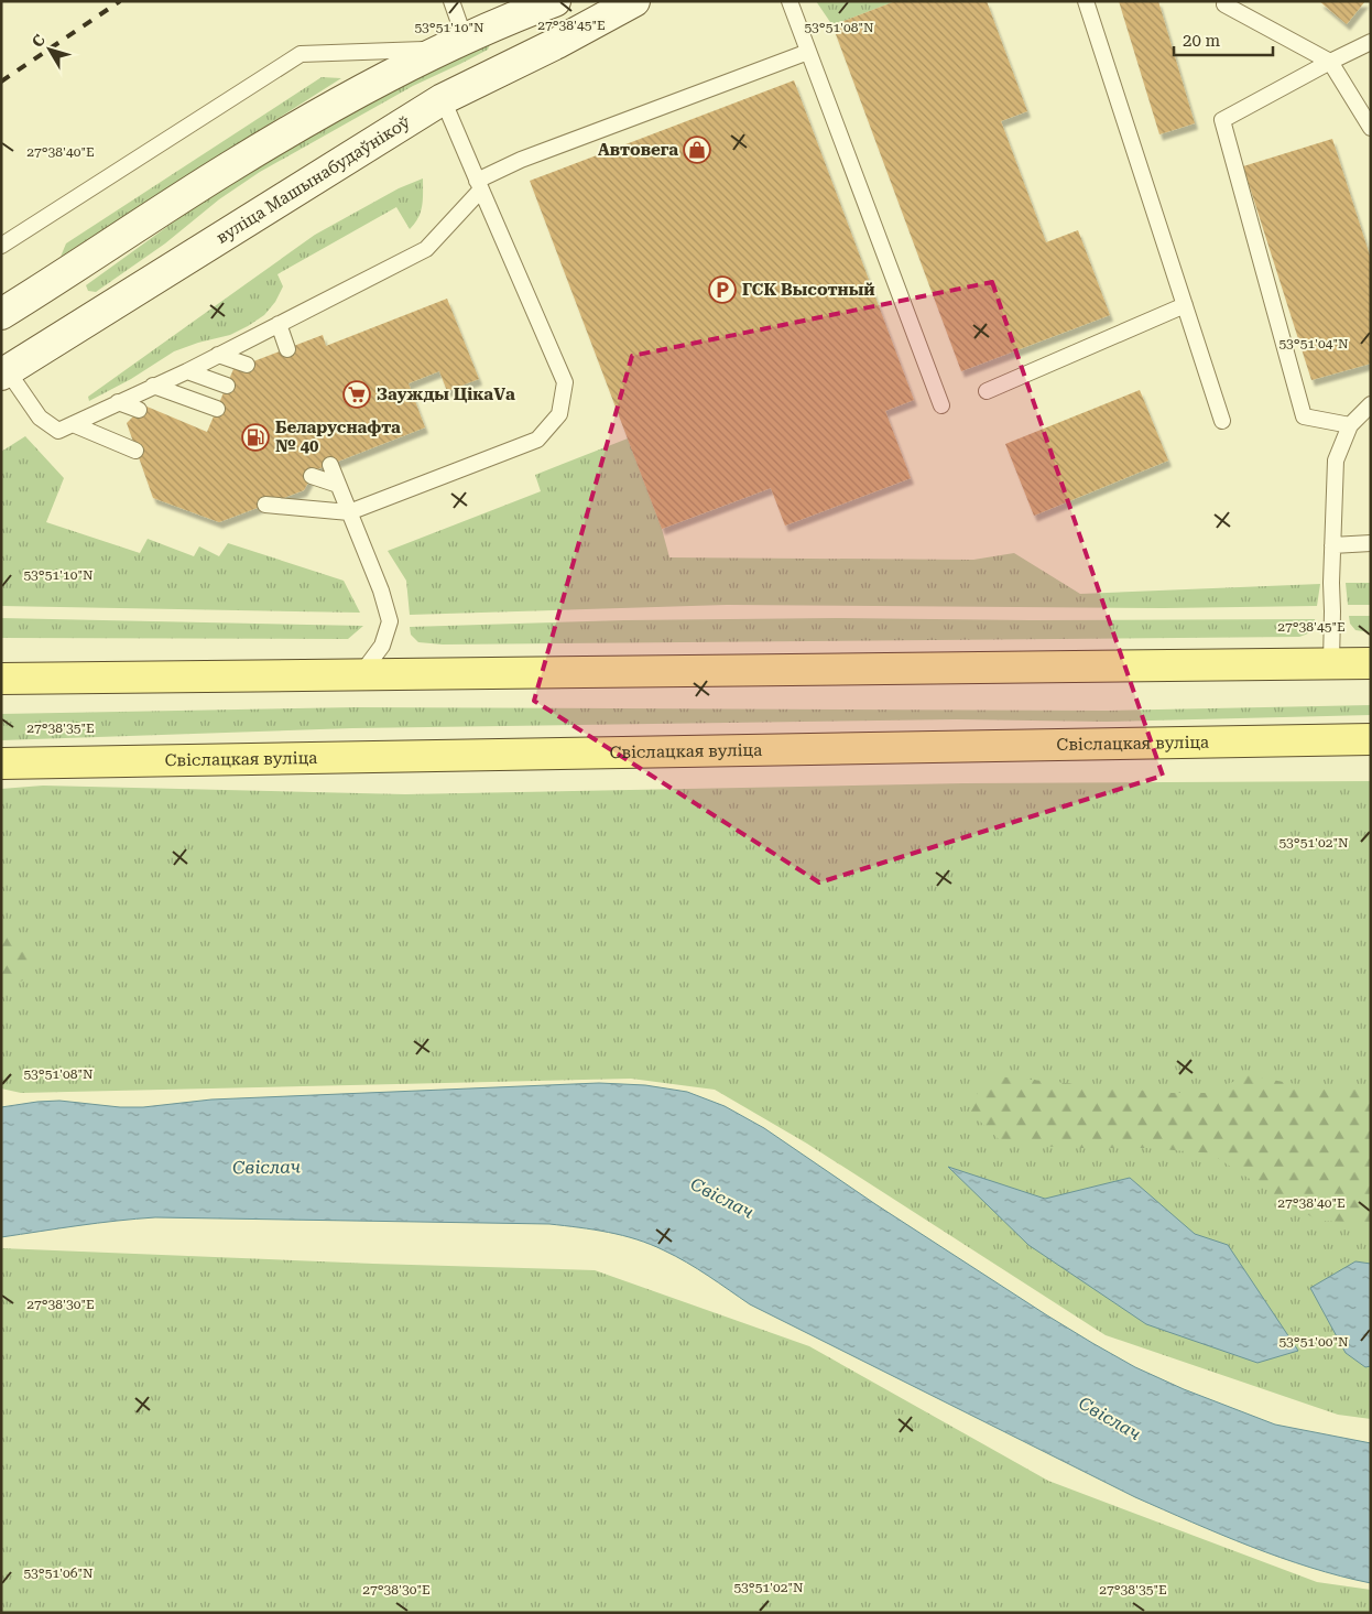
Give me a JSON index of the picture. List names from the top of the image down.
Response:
{
  "streets": {
    "main road": ["вуліца Машынабудаўнікоў", "Свіслацкая вуліца"]
  },
  "water": ["Свіслач"],
  "places": {
    "shop": ["Автовега"],
    "parking": ["ГСК Высотный"],
    "supermarket": ["Заужды ЦікаVа"],
    "fuel station": ["Беларуснафта № 40"]
  },
  "scale_bar": "20 m",
  "north": "top left",
  "coordinates": [
    "27°38'45\"E",
    "53°51'10\"N",
    "53°51'08\"N",
    "27°38'40\"E",
    "53°51'04\"N",
    "27°38'35\"E",
    "53°51'02\"N",
    "27°38'30\"E",
    "53°51'00\"N",
    "53°51'06\"N"
  ]
}
